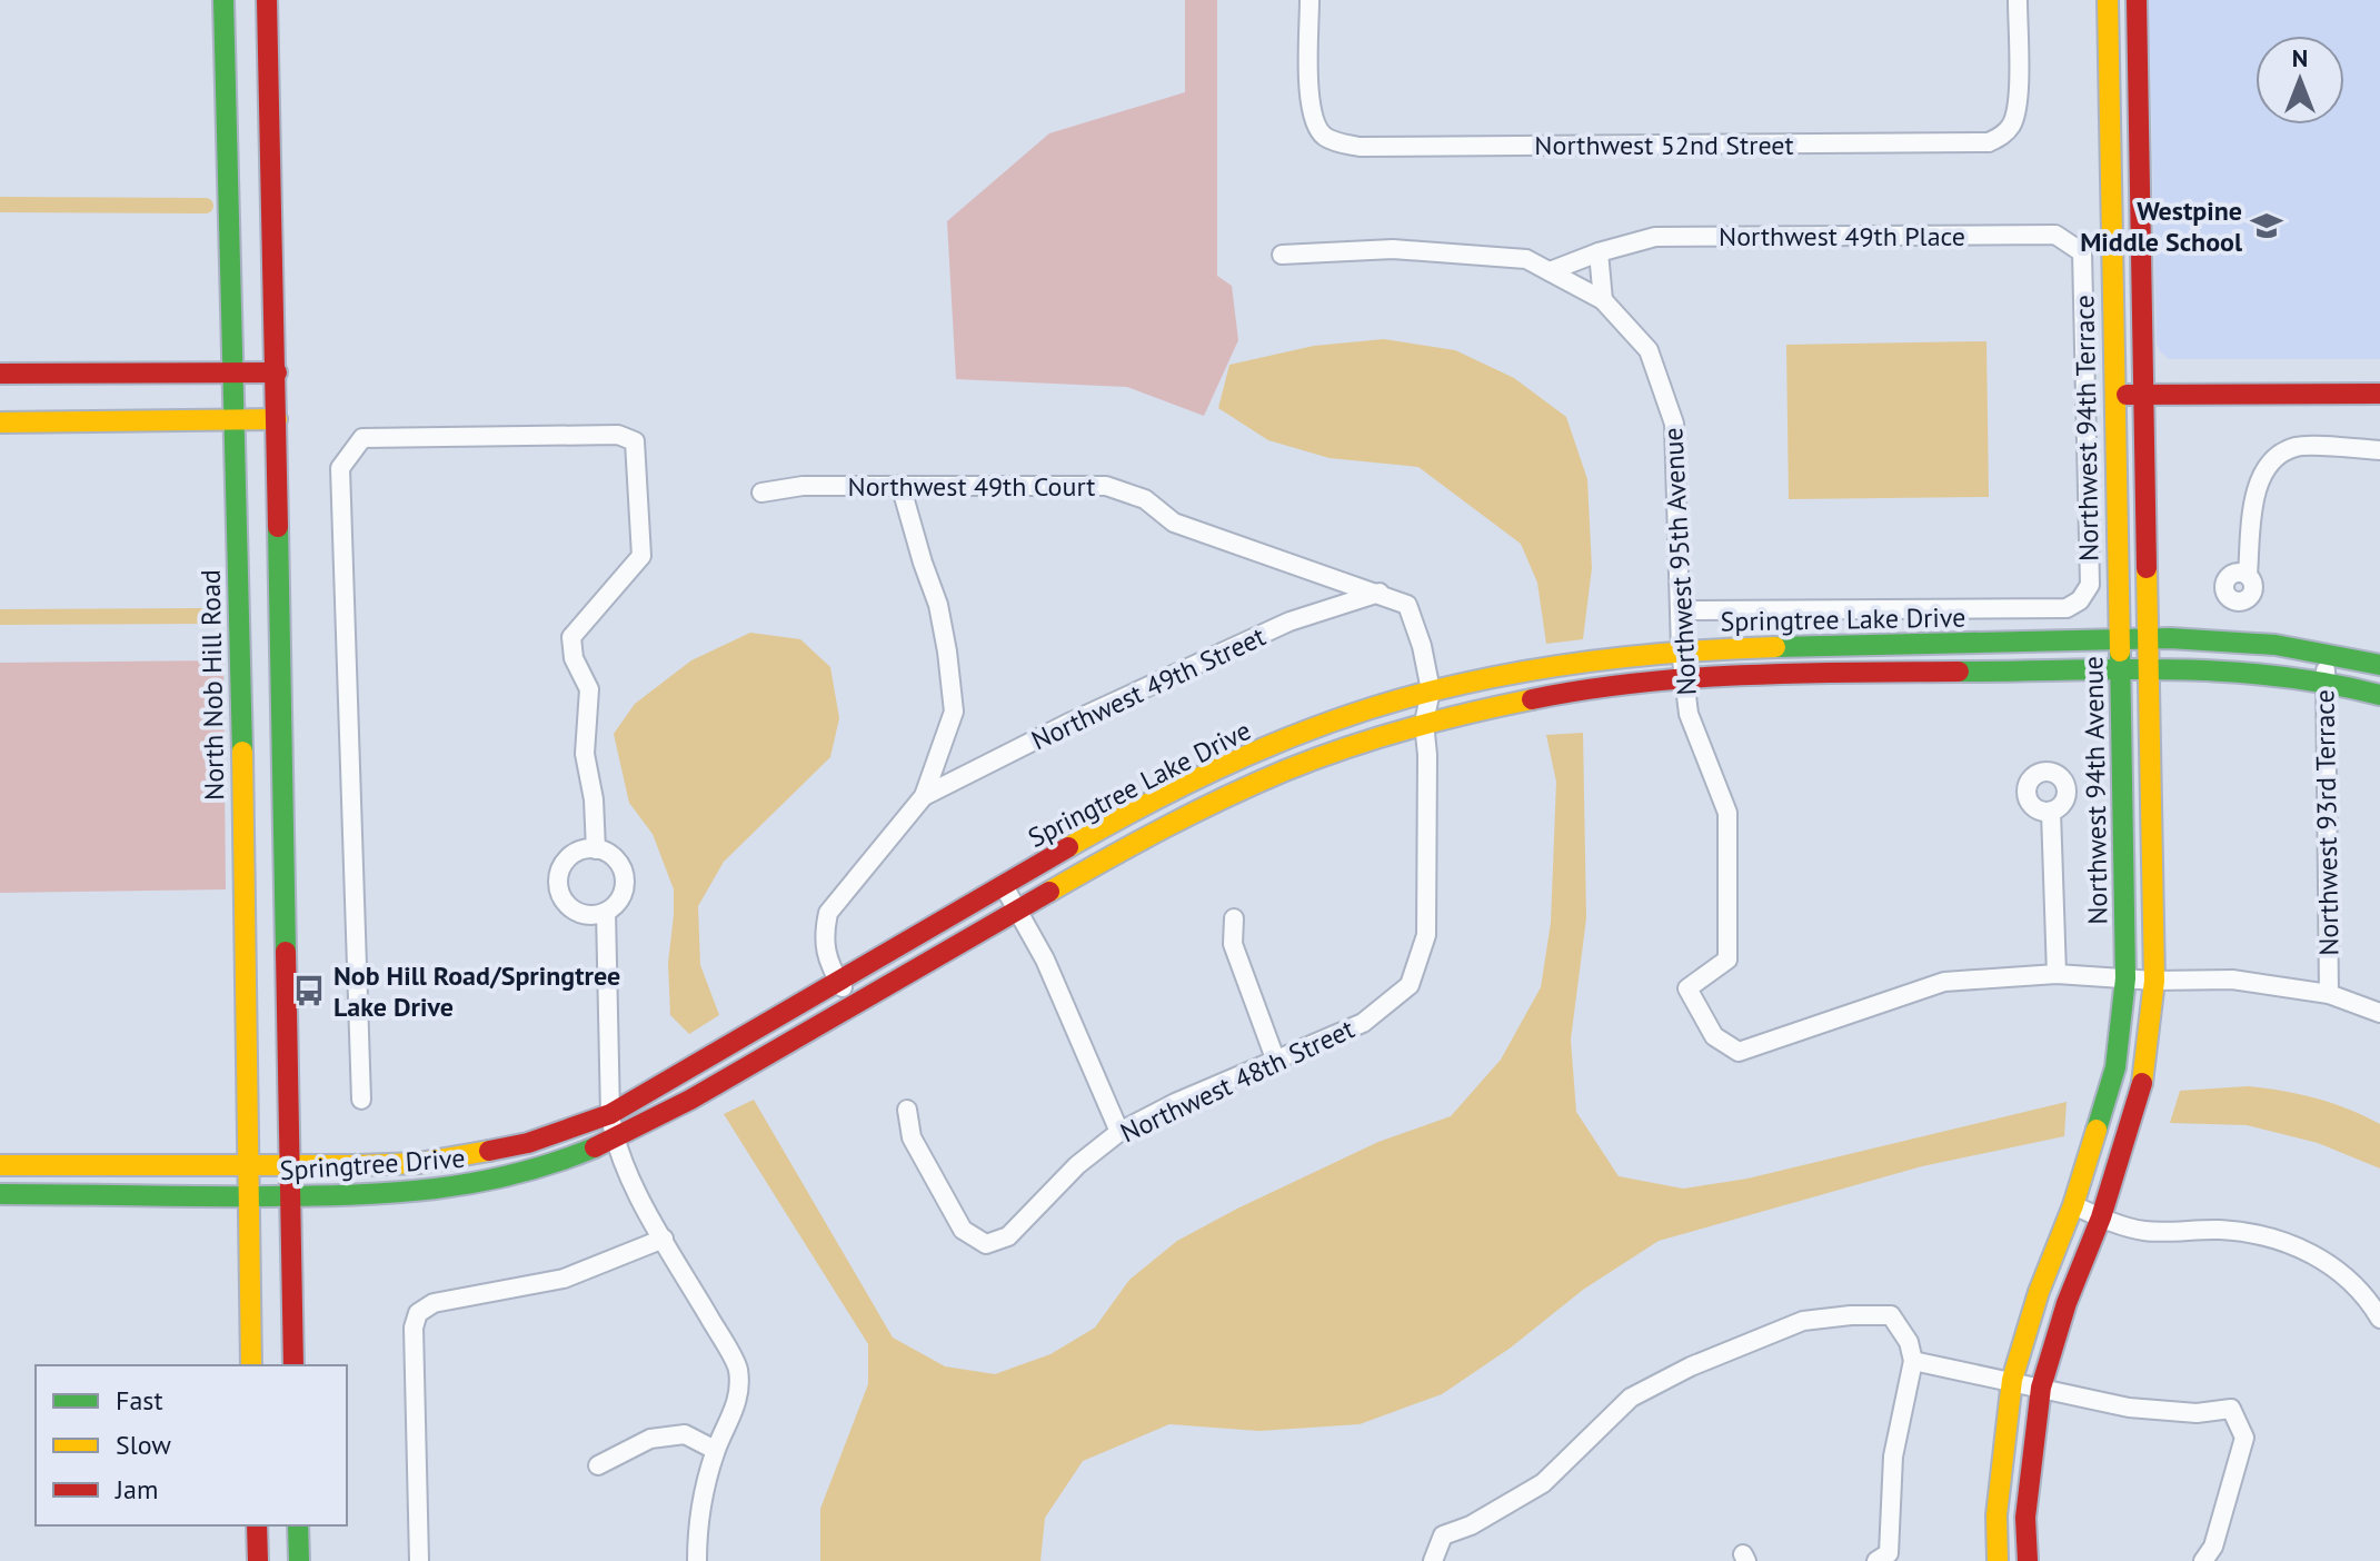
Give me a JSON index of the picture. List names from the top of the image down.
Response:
{
  "streets": {
    "street": [
      "Northwest 52nd Street",
      "Northwest 49th Place",
      "Northwest 94th Terrace",
      "Northwest 49th Court",
      "Northwest 95th Avenue",
      "Springtree Lake Drive",
      "North Nob Hill Road",
      "Northwest 49th Street",
      "Northwest 94th Avenue",
      "Northwest 93rd Terrace",
      "Northwest 48th Street",
      "Springtree Drive"
    ]
  },
  "crossings": [
    ["Northwest 49th Place", "Northwest 94th Terrace"],
    ["Northwest 49th Place", "Northwest 95th Avenue"],
    ["Northwest 94th Terrace", "Northwest 95th Avenue"],
    ["Northwest 49th Court", "Springtree Lake Drive"],
    ["Northwest 49th Court", "Northwest 49th Street"],
    ["Northwest 49th Court", "Northwest 48th Street"],
    ["Northwest 95th Avenue", "Springtree Lake Drive"],
    ["Springtree Lake Drive", "North Nob Hill Road"],
    ["Springtree Lake Drive", "Northwest 94th Avenue"],
    ["Springtree Lake Drive", "Northwest 93rd Terrace"],
    ["Springtree Lake Drive", "Springtree Drive"],
    ["North Nob Hill Road", "Springtree Drive"]
  ],
  "places": {
    "school or university": ["Westpine Middle School"],
    "bus stop": ["Nob Hill Road/Springtree Lake Drive"]
  },
  "legend": ["Fast", "Slow", "Jam"],
  "north": "top"
}
